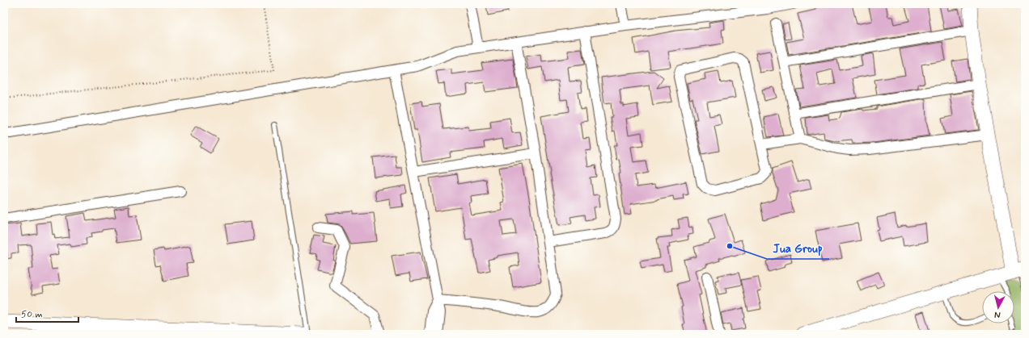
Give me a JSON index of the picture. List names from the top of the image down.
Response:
{
  "places": ["Jua Group"],
  "scale_bar": "50 m",
  "north": "bottom"
}
